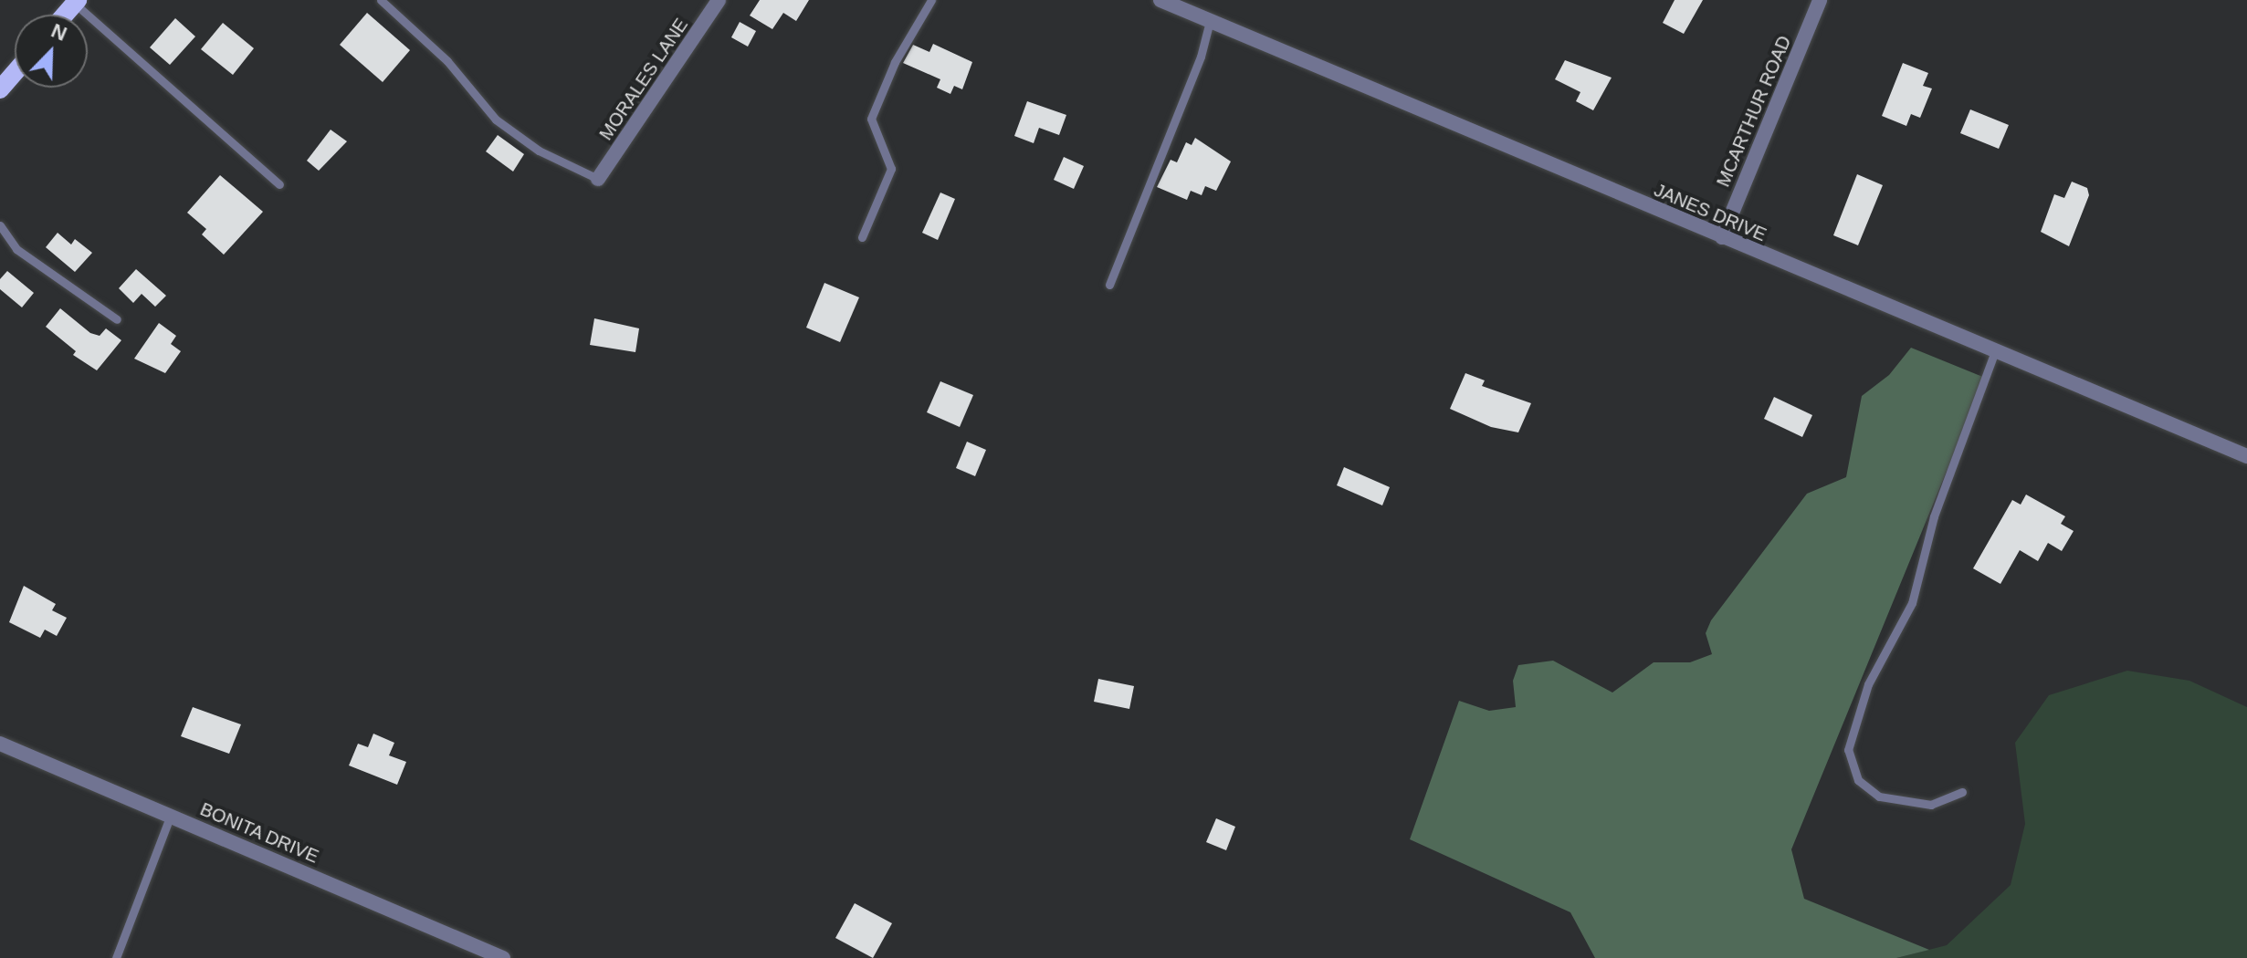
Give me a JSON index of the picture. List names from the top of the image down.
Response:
{
  "streets": {
    "street": [
      "MORALES LANE",
      "MCARTHUR ROAD",
      "JANES DRIVE",
      "BONITA DRIVE"
    ]
  },
  "crossings": [
    ["MCARTHUR ROAD", "JANES DRIVE"]
  ],
  "north": "top right"
}
